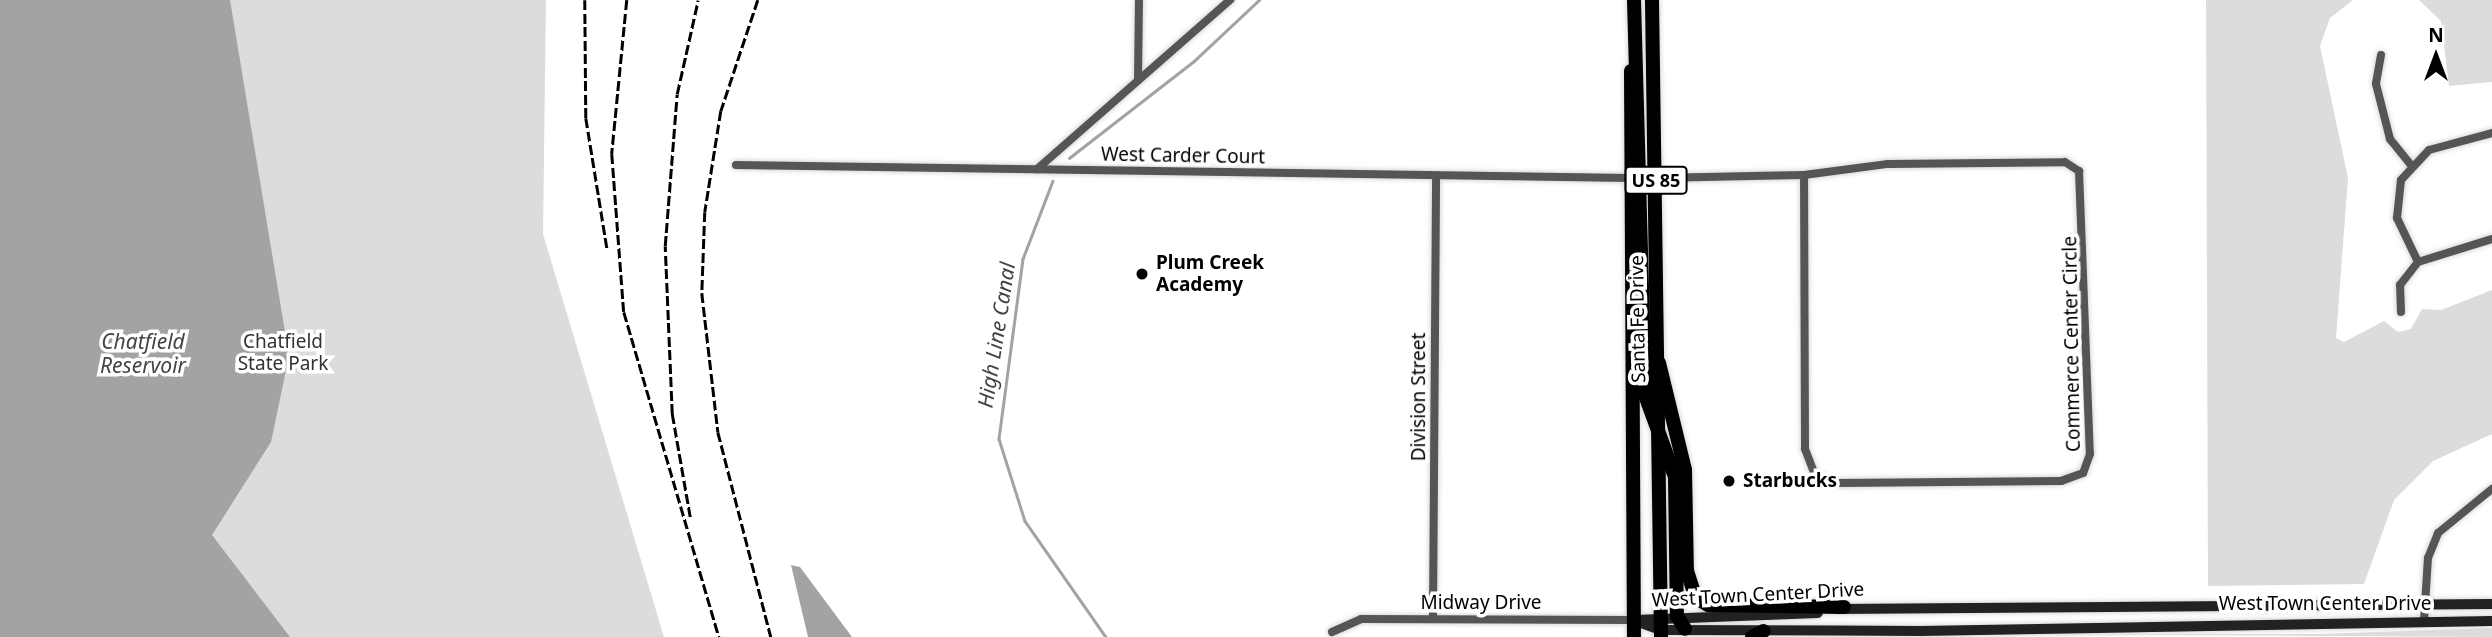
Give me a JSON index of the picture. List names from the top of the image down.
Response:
{
  "streets": {
    "highway": ["US 85", "Santa Fe Drive"],
    "street": [
      "West Carder Court",
      "Commerce Center Circle",
      "Division Street",
      "West Town Center Drive",
      "Midway Drive"
    ]
  },
  "crossings": [
    ["West Carder Court", "Santa Fe Drive"],
    ["West Carder Court", "Division Street"],
    ["Santa Fe Drive", "Commerce Center Circle"],
    ["Santa Fe Drive", "West Town Center Drive"],
    ["Santa Fe Drive", "Midway Drive"],
    ["Division Street", "Midway Drive"],
    ["West Town Center Drive", "Midway Drive"]
  ],
  "water": ["High Line Canal", "Chatfield Reservoir"],
  "parks": ["Chatfield State Park"],
  "places": ["Plum Creek Academy", "Starbucks"],
  "north": "top"
}
